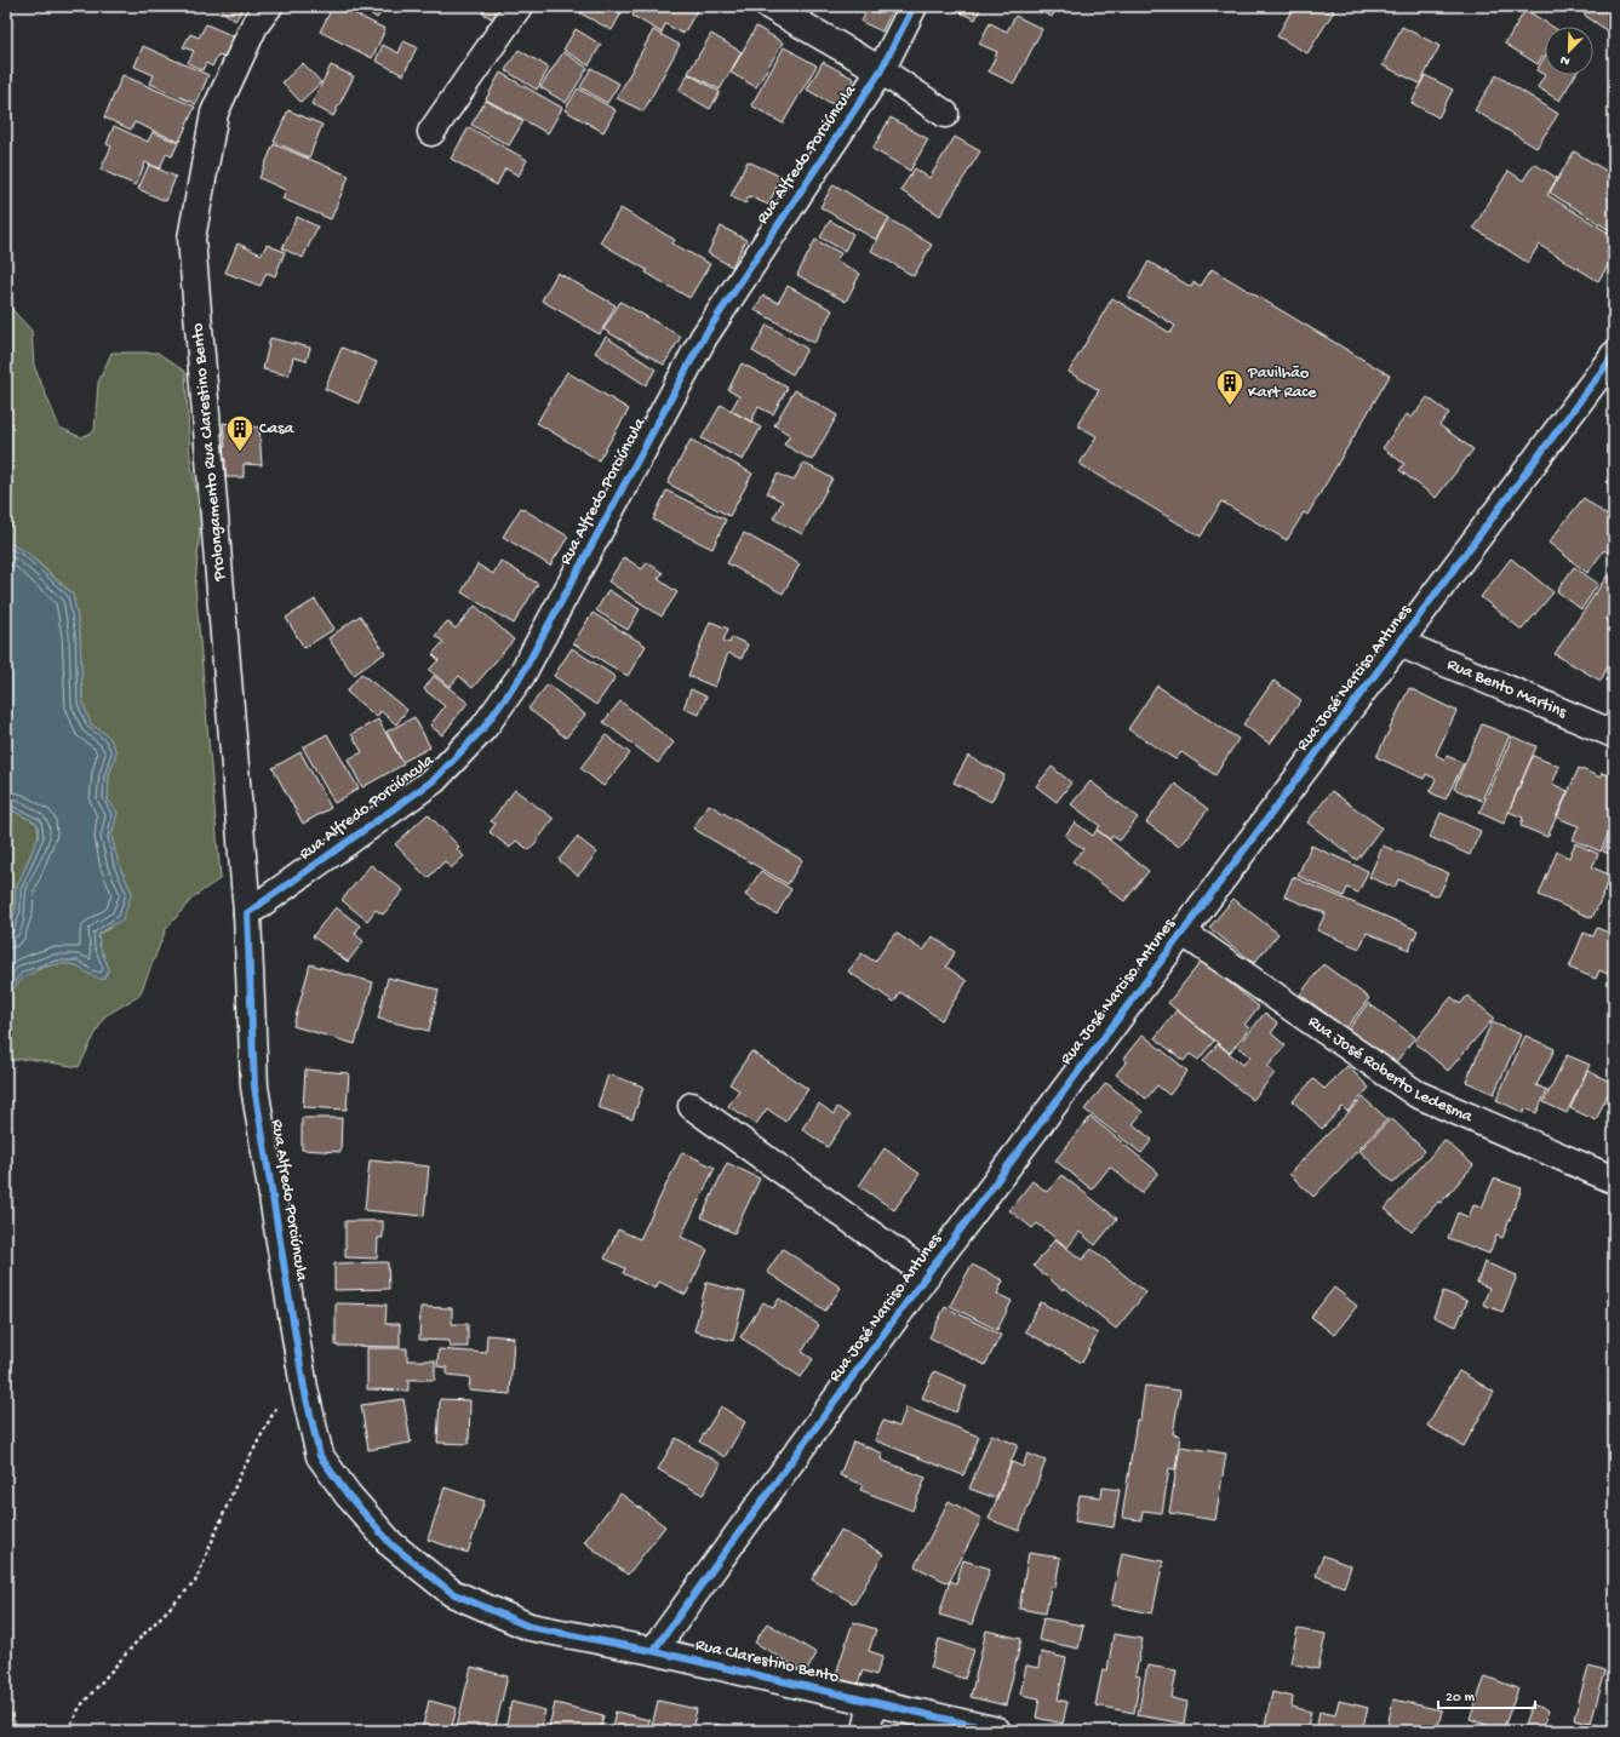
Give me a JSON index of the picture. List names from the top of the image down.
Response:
{
  "streets": {
    "street": [
      "Rua Alfredo Porciúncula",
      "Prolongamento Rua Clarestino Bento",
      "Rua José Narciso Antunes",
      "Rua Bento Martins",
      "Rua José Roberto Ledesma",
      "Rua Clarestino Bento"
    ]
  },
  "crossings": [
    ["Rua Alfredo Porciúncula", "Prolongamento Rua Clarestino Bento"],
    ["Rua Alfredo Porciúncula", "Rua Clarestino Bento"],
    ["Rua José Narciso Antunes", "Rua Bento Martins"],
    ["Rua José Narciso Antunes", "Rua José Roberto Ledesma"],
    ["Rua José Narciso Antunes", "Rua Clarestino Bento"]
  ],
  "places": {
    "building": ["Pavilhão Kart Race", "Casa"]
  },
  "scale_bar": "20 m",
  "north": "bottom left"
}
